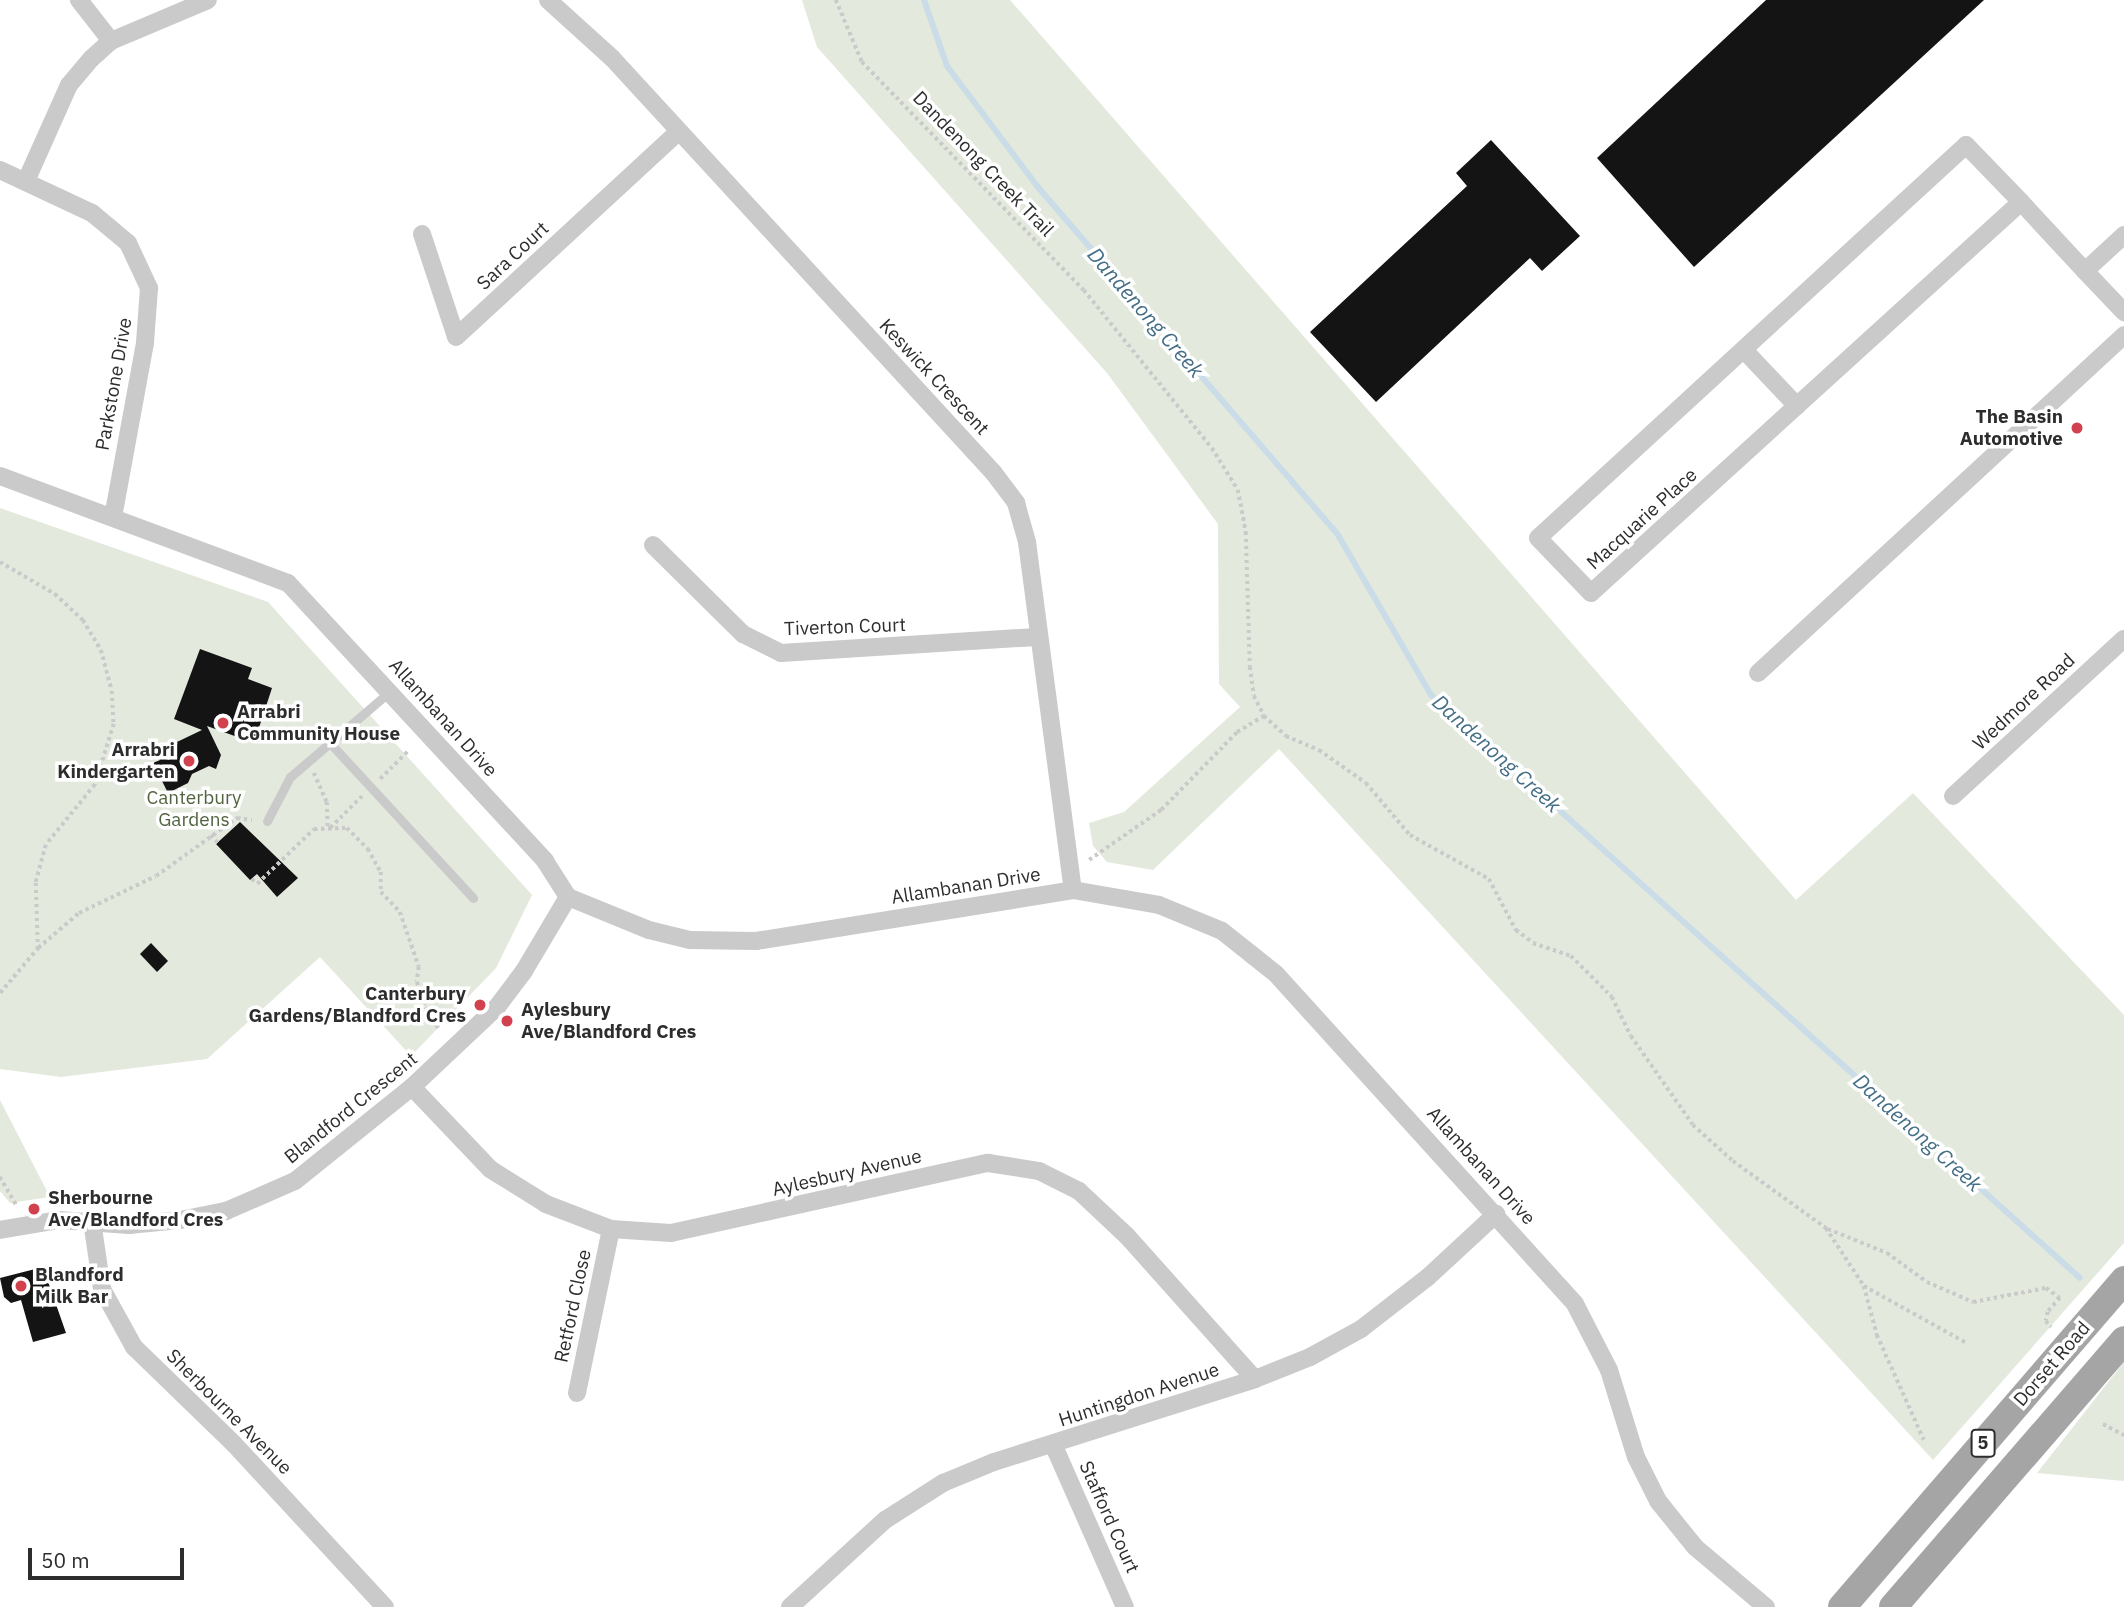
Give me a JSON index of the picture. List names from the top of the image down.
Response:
{
  "streets": {
    "main road": ["Dorset Road", "5"],
    "street": [
      "Sara Court",
      "Keswick Crescent",
      "Parkstone Drive",
      "Macquarie Place",
      "Tiverton Court",
      "Wedmore Road",
      "Allambanan Drive",
      "Blandford Crescent",
      "Aylesbury Avenue",
      "Retford Close",
      "Huntingdon Avenue",
      "Sherbourne Avenue",
      "Stafford Court"
    ],
    "path": ["Dandenong Creek Trail"]
  },
  "crossings": [
    ["Sara Court", "Keswick Crescent"],
    ["Keswick Crescent", "Tiverton Court"],
    ["Keswick Crescent", "Allambanan Drive"],
    ["Parkstone Drive", "Allambanan Drive"],
    ["Allambanan Drive", "Blandford Crescent"],
    ["Allambanan Drive", "Huntingdon Avenue"],
    ["Blandford Crescent", "Aylesbury Avenue"],
    ["Blandford Crescent", "Sherbourne Avenue"],
    ["Aylesbury Avenue", "Retford Close"],
    ["Aylesbury Avenue", "Huntingdon Avenue"],
    ["Huntingdon Avenue", "Stafford Court"]
  ],
  "water": ["Dandenong Creek"],
  "parks": ["Canterbury Gardens"],
  "places": [
    "The Basin Automotive",
    "Arrabri Community House",
    "Arrabri Kindergarten",
    "Canterbury Gardens/Blandford Cres",
    "Aylesbury Ave/Blandford Cres",
    "Sherbourne Ave/Blandford Cres",
    "Blandford Milk Bar"
  ],
  "scale_bar": "50 m"
}
